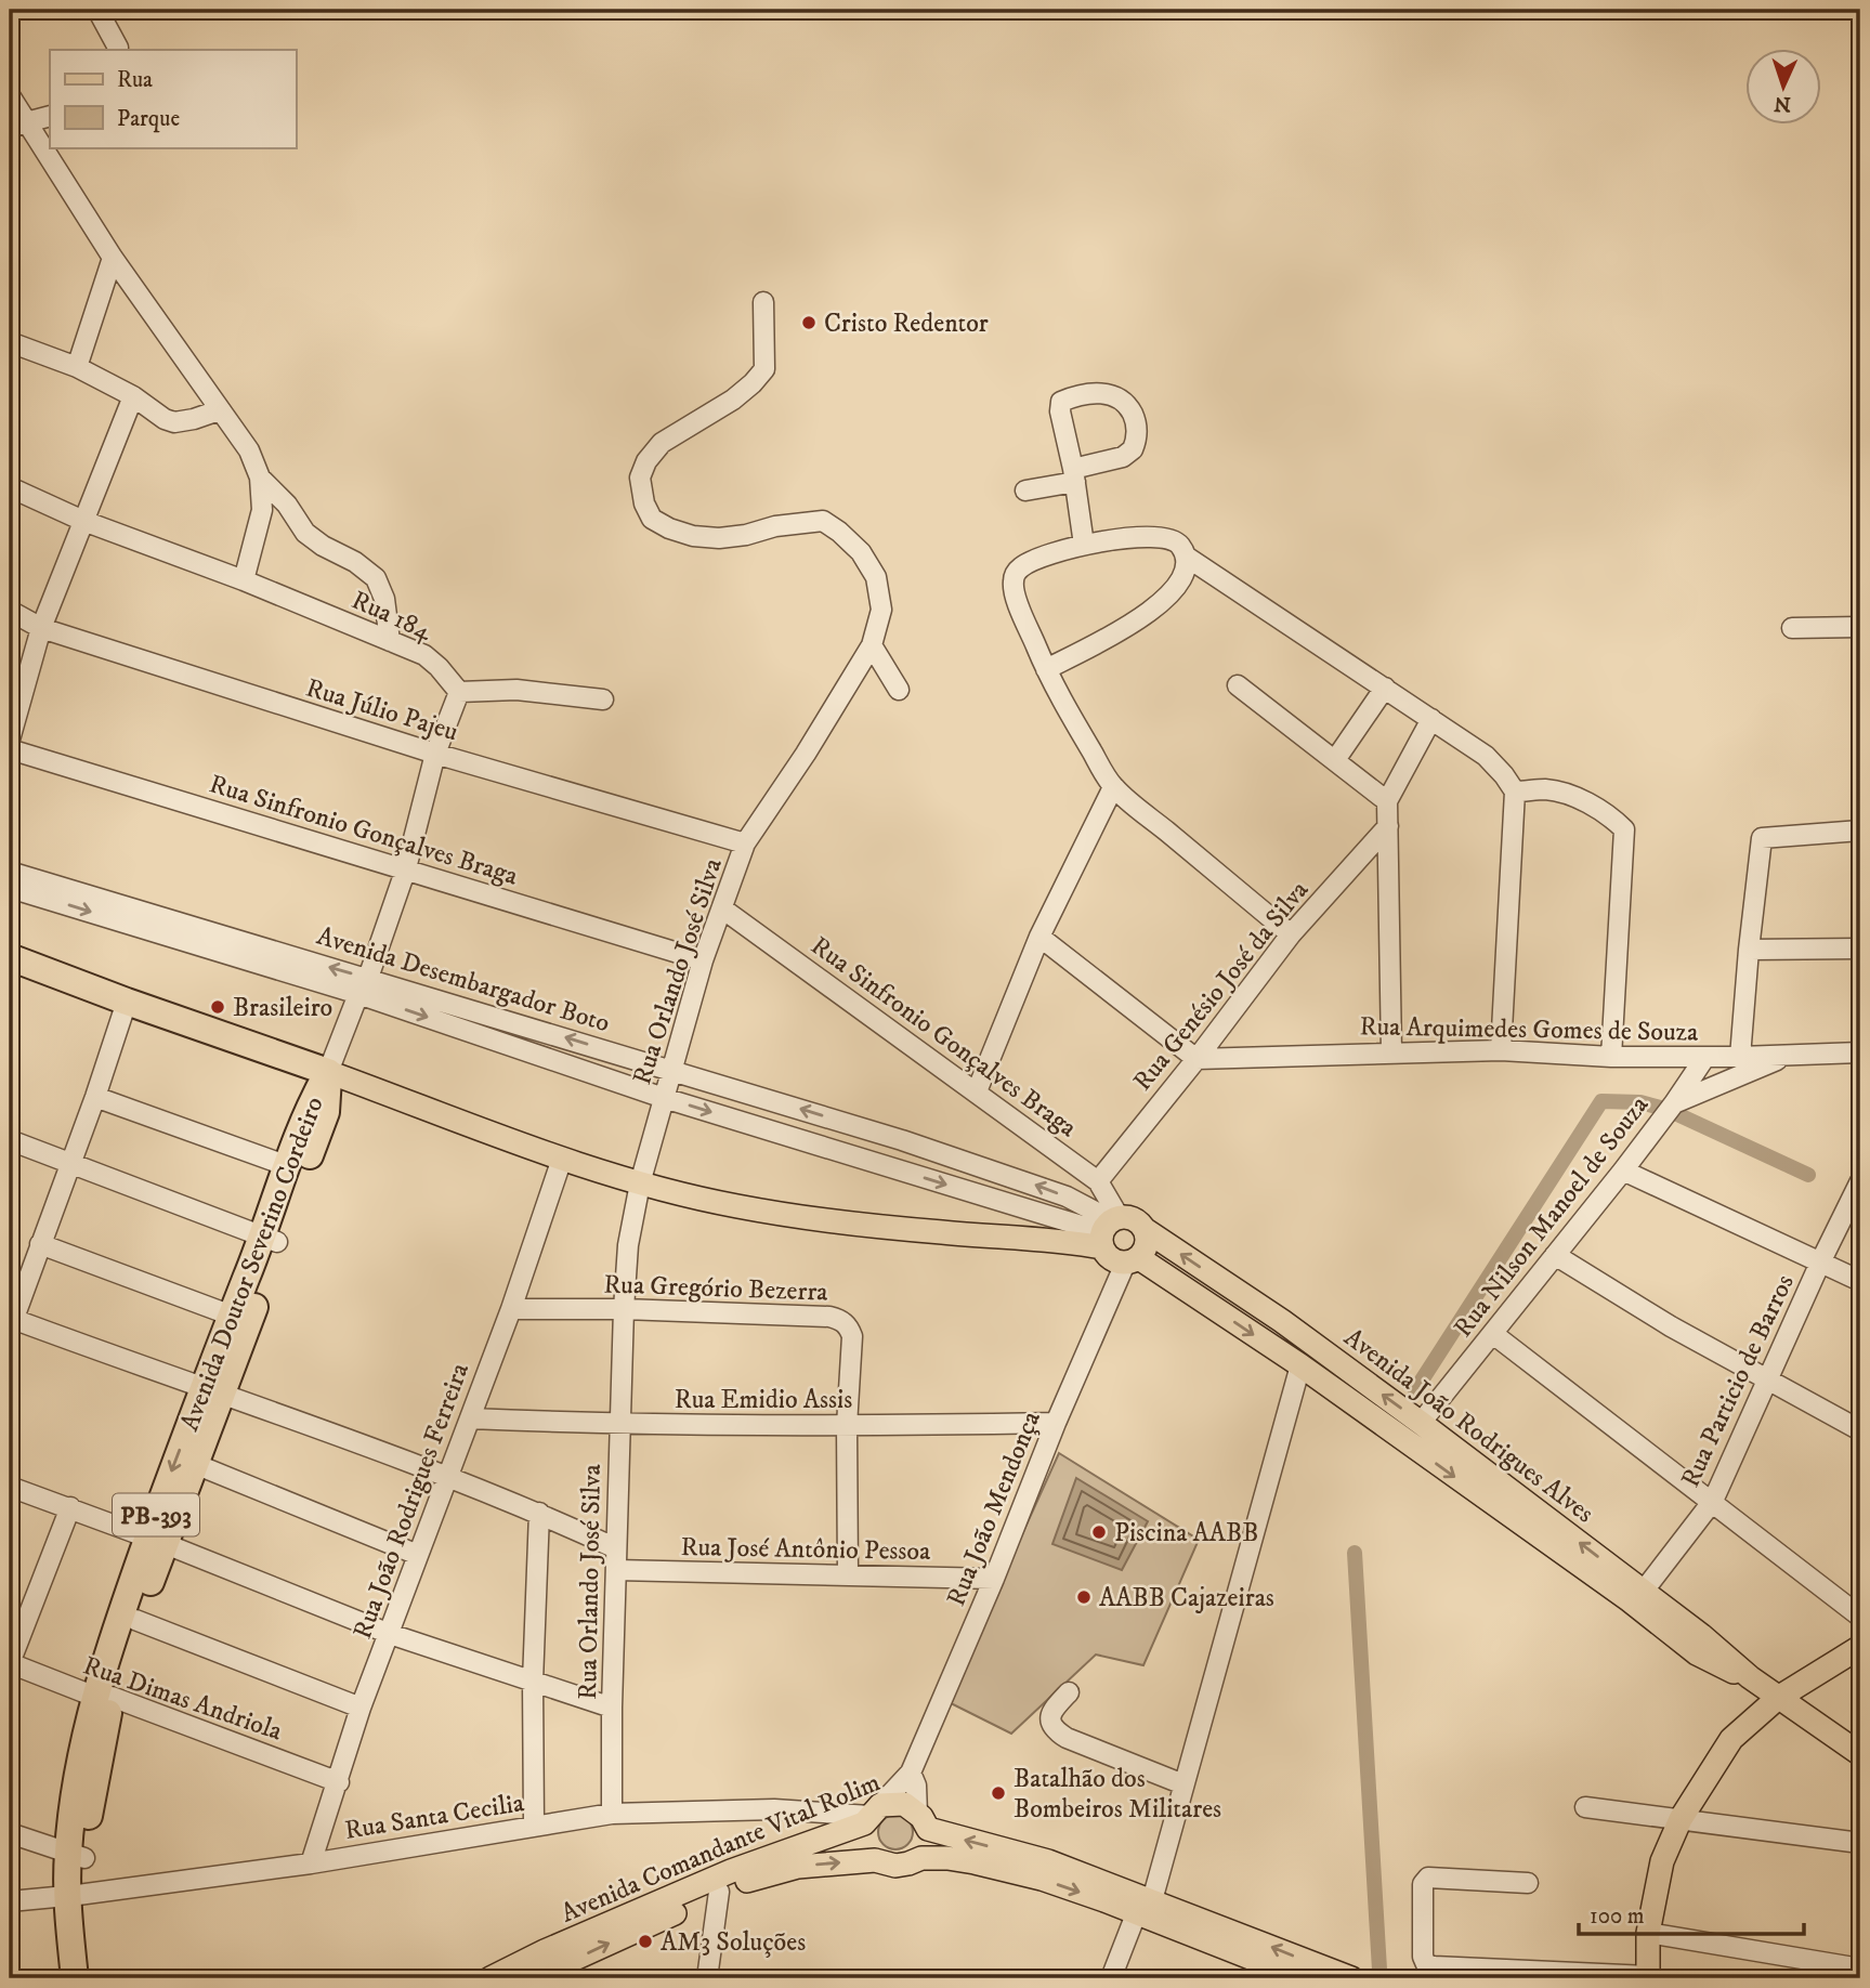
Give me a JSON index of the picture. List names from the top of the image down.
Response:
{
  "streets": {
    "highway": ["Avenida Doutor Severino Cordeiro", "PB-393"],
    "main road": ["Avenida João Rodrigues Alves", "Avenida Comandante Vital Rolim"],
    "street": [
      "Rua 184",
      "Rua Júlio Pajeu",
      "Rua Sinfronio Gonçalves Braga",
      "Rua Orlando José Silva",
      "Avenida Desembargador Boto",
      "Rua Genésio José da Silva",
      "Rua Arquimedes Gomes de Souza",
      "Rua Nilson Manoel de Souza",
      "Rua Gregório Bezerra",
      "Rua Particio de Barros",
      "Rua Emidio Assis",
      "Rua João Rodrigues Ferreira",
      "Rua João Mendonça",
      "Rua José Antônio Pessoa",
      "Rua Dimas Andriola",
      "Rua Santa Cecilia"
    ]
  },
  "crossings": [
    ["Rua Júlio Pajeu", "Rua Orlando José Silva"],
    ["Rua Sinfronio Gonçalves Braga", "Rua Orlando José Silva"],
    ["Rua Sinfronio Gonçalves Braga", "Rua Genésio José da Silva"],
    ["Rua Orlando José Silva", "Avenida Desembargador Boto"],
    ["Rua Orlando José Silva", "Rua Gregório Bezerra"],
    ["Rua Orlando José Silva", "Rua Emidio Assis"],
    ["Rua Orlando José Silva", "Rua José Antônio Pessoa"],
    ["Rua Orlando José Silva", "Rua Santa Cecilia"],
    ["Avenida Desembargador Boto", "Avenida João Rodrigues Alves"],
    ["Avenida Desembargador Boto", "Rua João Mendonça"],
    ["Rua Genésio José da Silva", "Rua Arquimedes Gomes de Souza"],
    ["Rua Arquimedes Gomes de Souza", "Rua Nilson Manoel de Souza"],
    ["Rua Nilson Manoel de Souza", "Avenida João Rodrigues Alves"],
    ["Avenida Doutor Severino Cordeiro", "Rua Dimas Andriola"],
    ["Avenida Doutor Severino Cordeiro", "Rua Santa Cecilia"],
    ["Rua Gregório Bezerra", "Rua Emidio Assis"],
    ["Rua Gregório Bezerra", "Rua João Rodrigues Ferreira"],
    ["Rua Gregório Bezerra", "Rua José Antônio Pessoa"],
    ["Rua Particio de Barros", "Avenida João Rodrigues Alves"],
    ["Rua Emidio Assis", "Rua João Rodrigues Ferreira"],
    ["Rua Emidio Assis", "Rua João Mendonça"],
    ["Avenida João Rodrigues Alves", "Rua João Mendonça"],
    ["Rua João Rodrigues Ferreira", "Rua Dimas Andriola"],
    ["Rua João Rodrigues Ferreira", "Rua Santa Cecilia"],
    ["Rua João Mendonça", "Rua José Antônio Pessoa"],
    ["Rua Santa Cecilia", "Avenida Comandante Vital Rolim"]
  ],
  "places": [
    "Cristo Redentor",
    "Brasileiro",
    "Piscina AABB",
    "AABB Cajazeiras",
    "Batalhão dos Bombeiros Militares",
    "AM3 Soluções"
  ],
  "legend": ["Rua", "Parque"],
  "scale_bar": "100 m",
  "north": "bottom"
}
